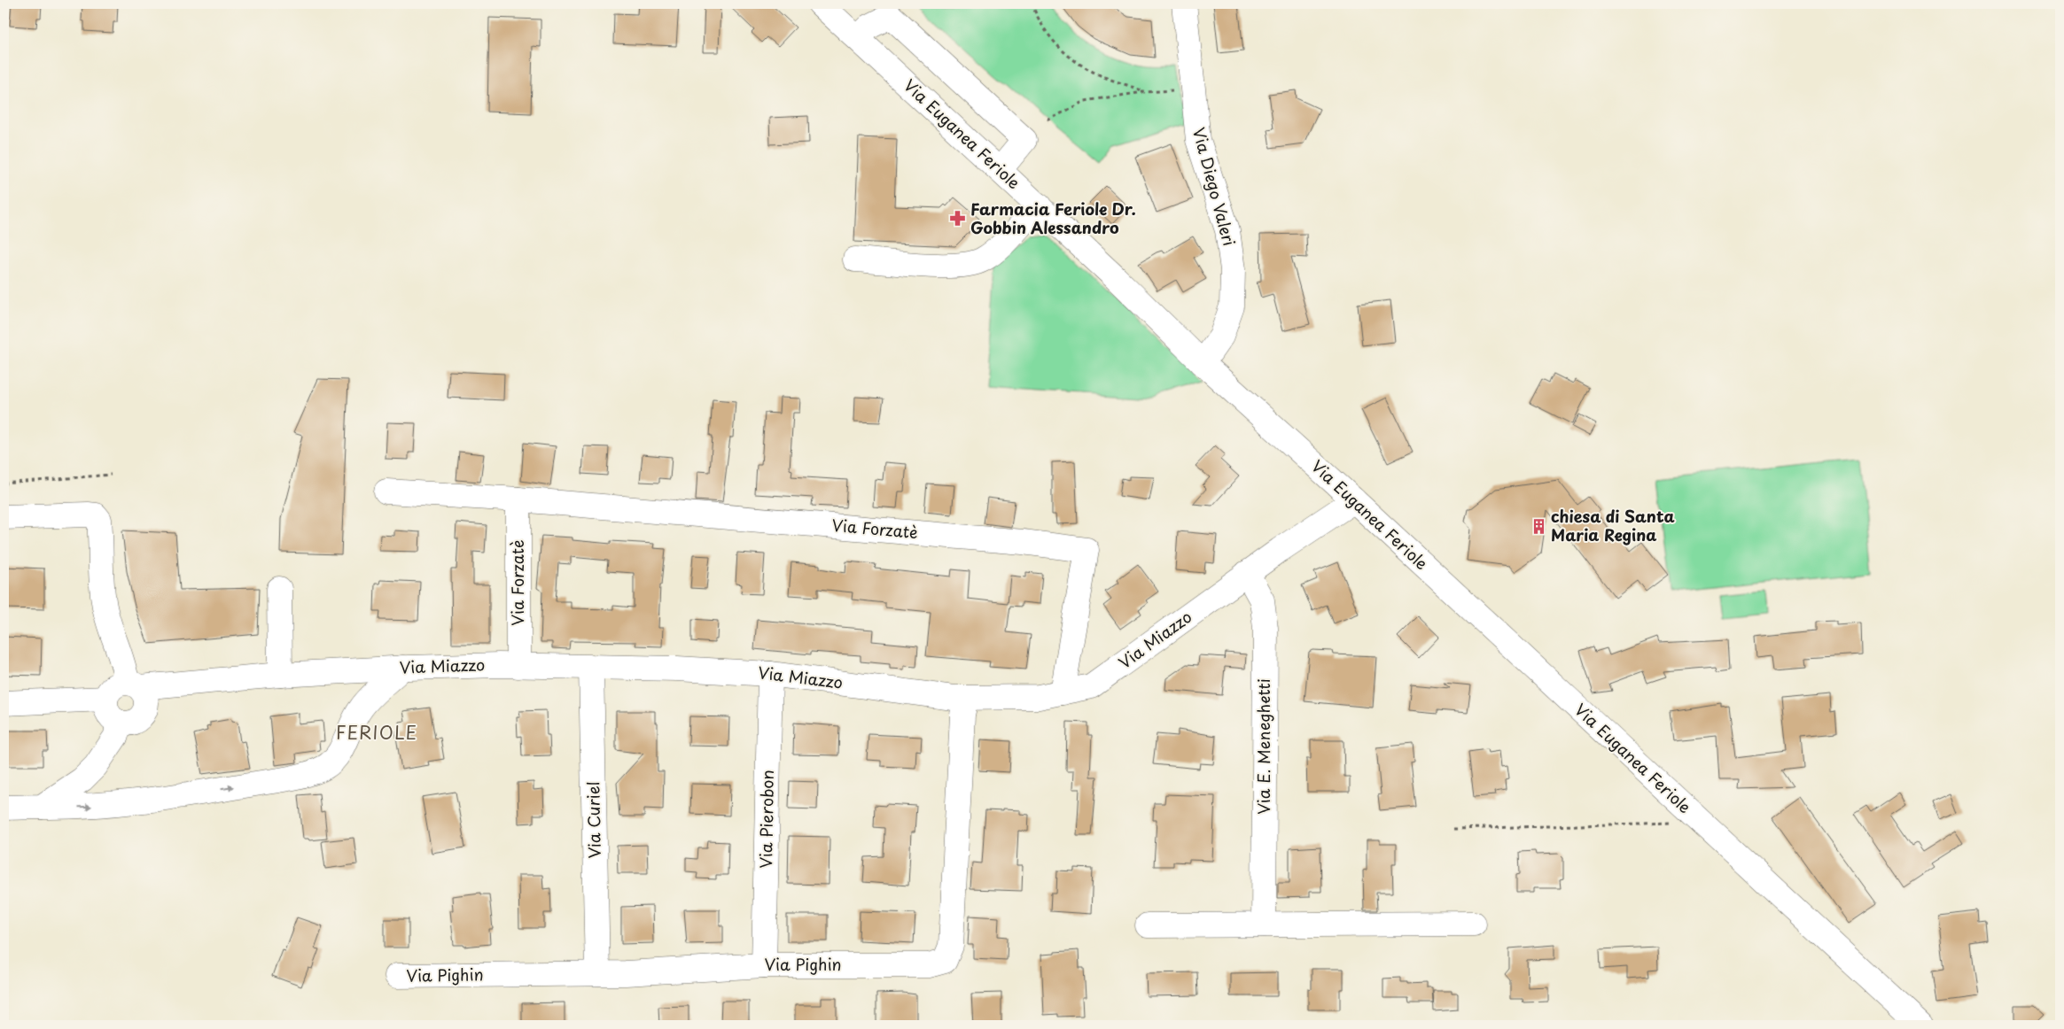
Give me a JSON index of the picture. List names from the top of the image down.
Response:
{
  "streets": {
    "street": [
      "Via Euganea Feriole",
      "Via Diego Valeri",
      "Via Forzatè",
      "Via Miazzo",
      "Via E. Meneghetti",
      "Via Pierobon",
      "Via Curiel",
      "Via Pighin"
    ]
  },
  "crossings": [
    ["Via Euganea Feriole", "Via Diego Valeri"],
    ["Via Euganea Feriole", "Via Miazzo"],
    ["Via Forzatè", "Via Miazzo"],
    ["Via Miazzo", "Via E. Meneghetti"],
    ["Via Miazzo", "Via Pierobon"],
    ["Via Miazzo", "Via Curiel"],
    ["Via Miazzo", "Via Pighin"],
    ["Via Pierobon", "Via Pighin"],
    ["Via Curiel", "Via Pighin"]
  ],
  "districts": ["FERIOLE"],
  "places": {
    "pharmacy": ["Farmacia Feriole Dr. Gobbin Alessandro"],
    "building": ["chiesa di Santa Maria Regina"]
  }
}
